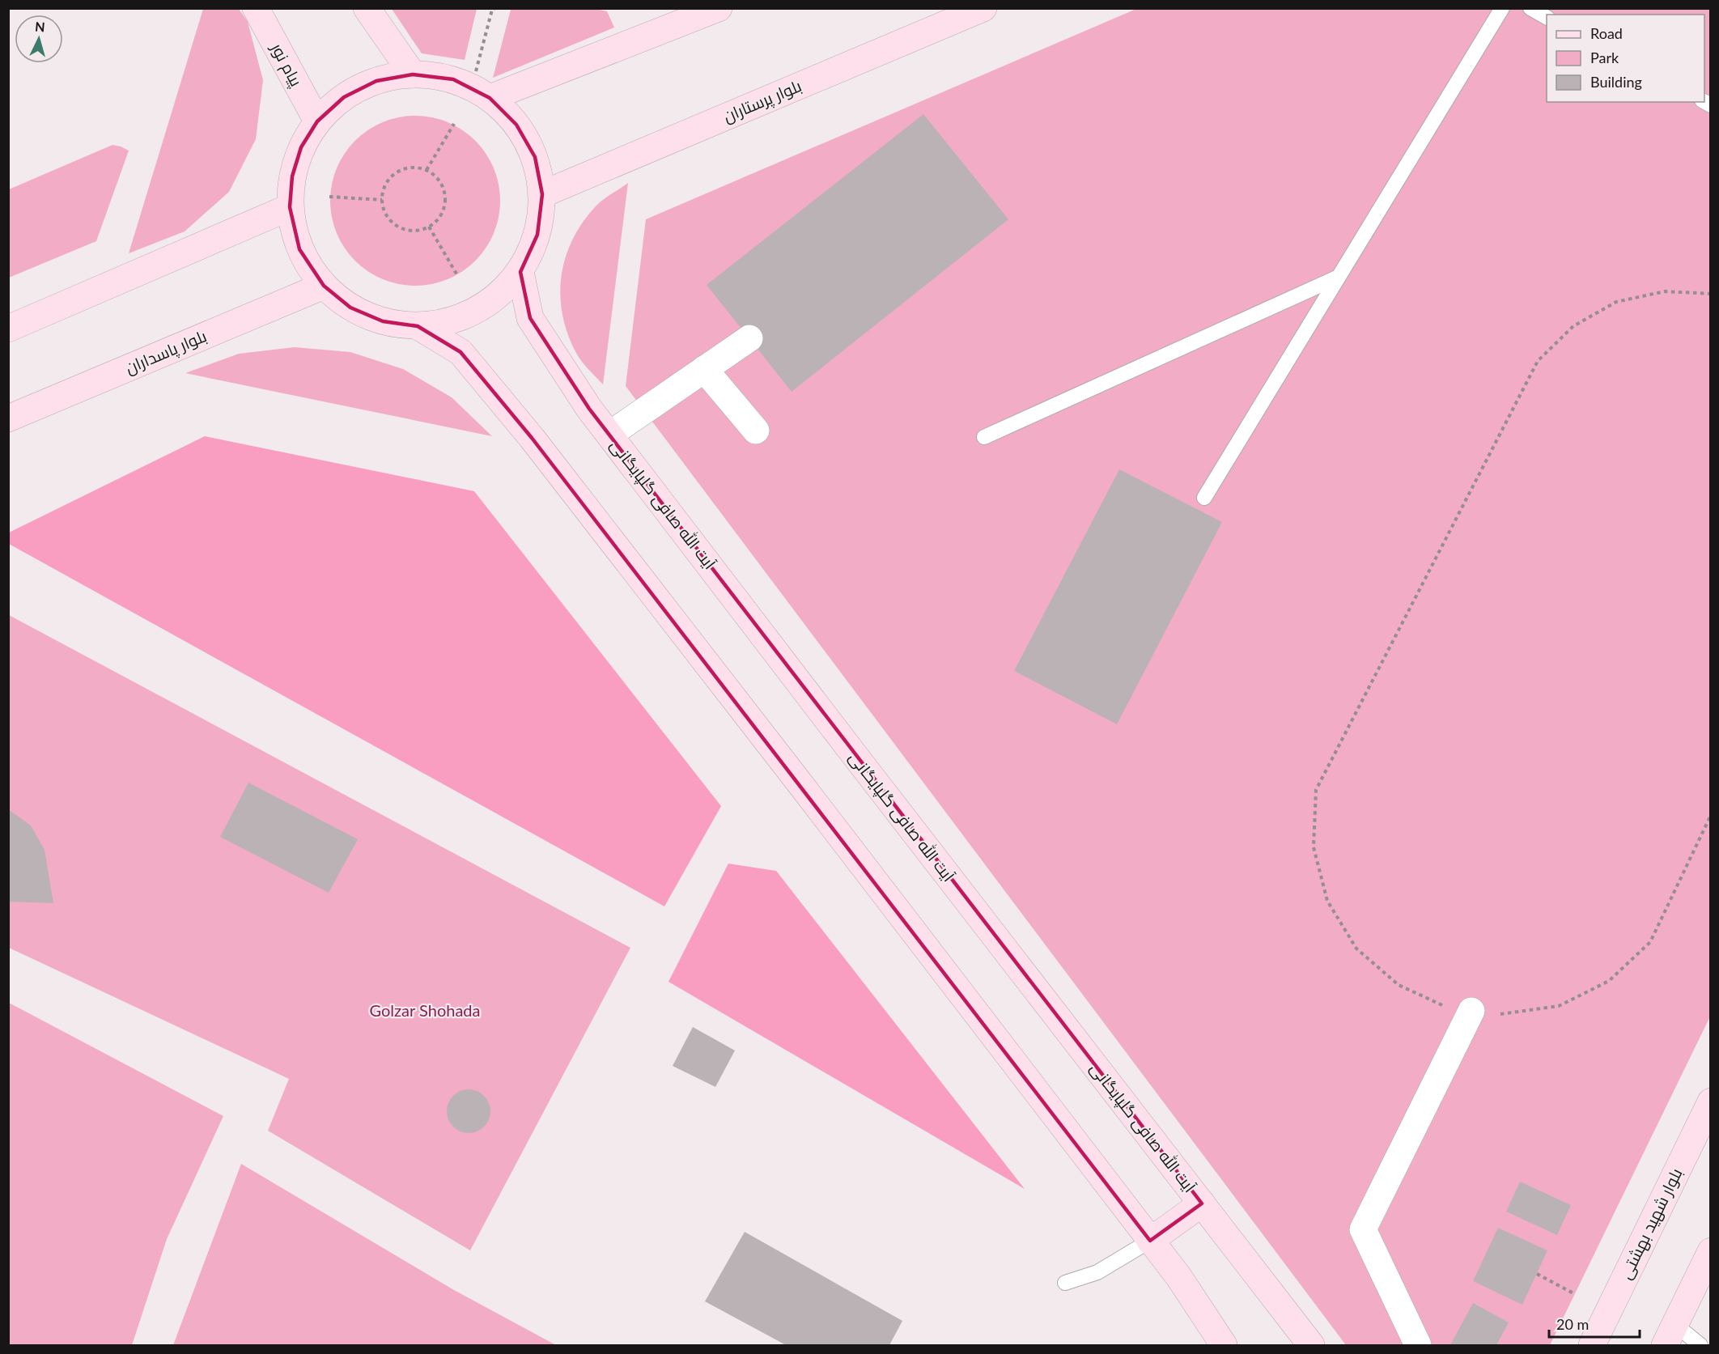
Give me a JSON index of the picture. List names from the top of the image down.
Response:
{
  "streets": {
    "main road": [
      "پیام نور",
      "بلوار پرستاران",
      "بلوار پاسداران",
      "آیت الله صافی گلپایگانی",
      "بلوار شهید بهشتی"
    ]
  },
  "parks": ["Golzar Shohada"],
  "legend": ["Road", "Park", "Building"],
  "scale_bar": "20 m",
  "north": "top"
}
